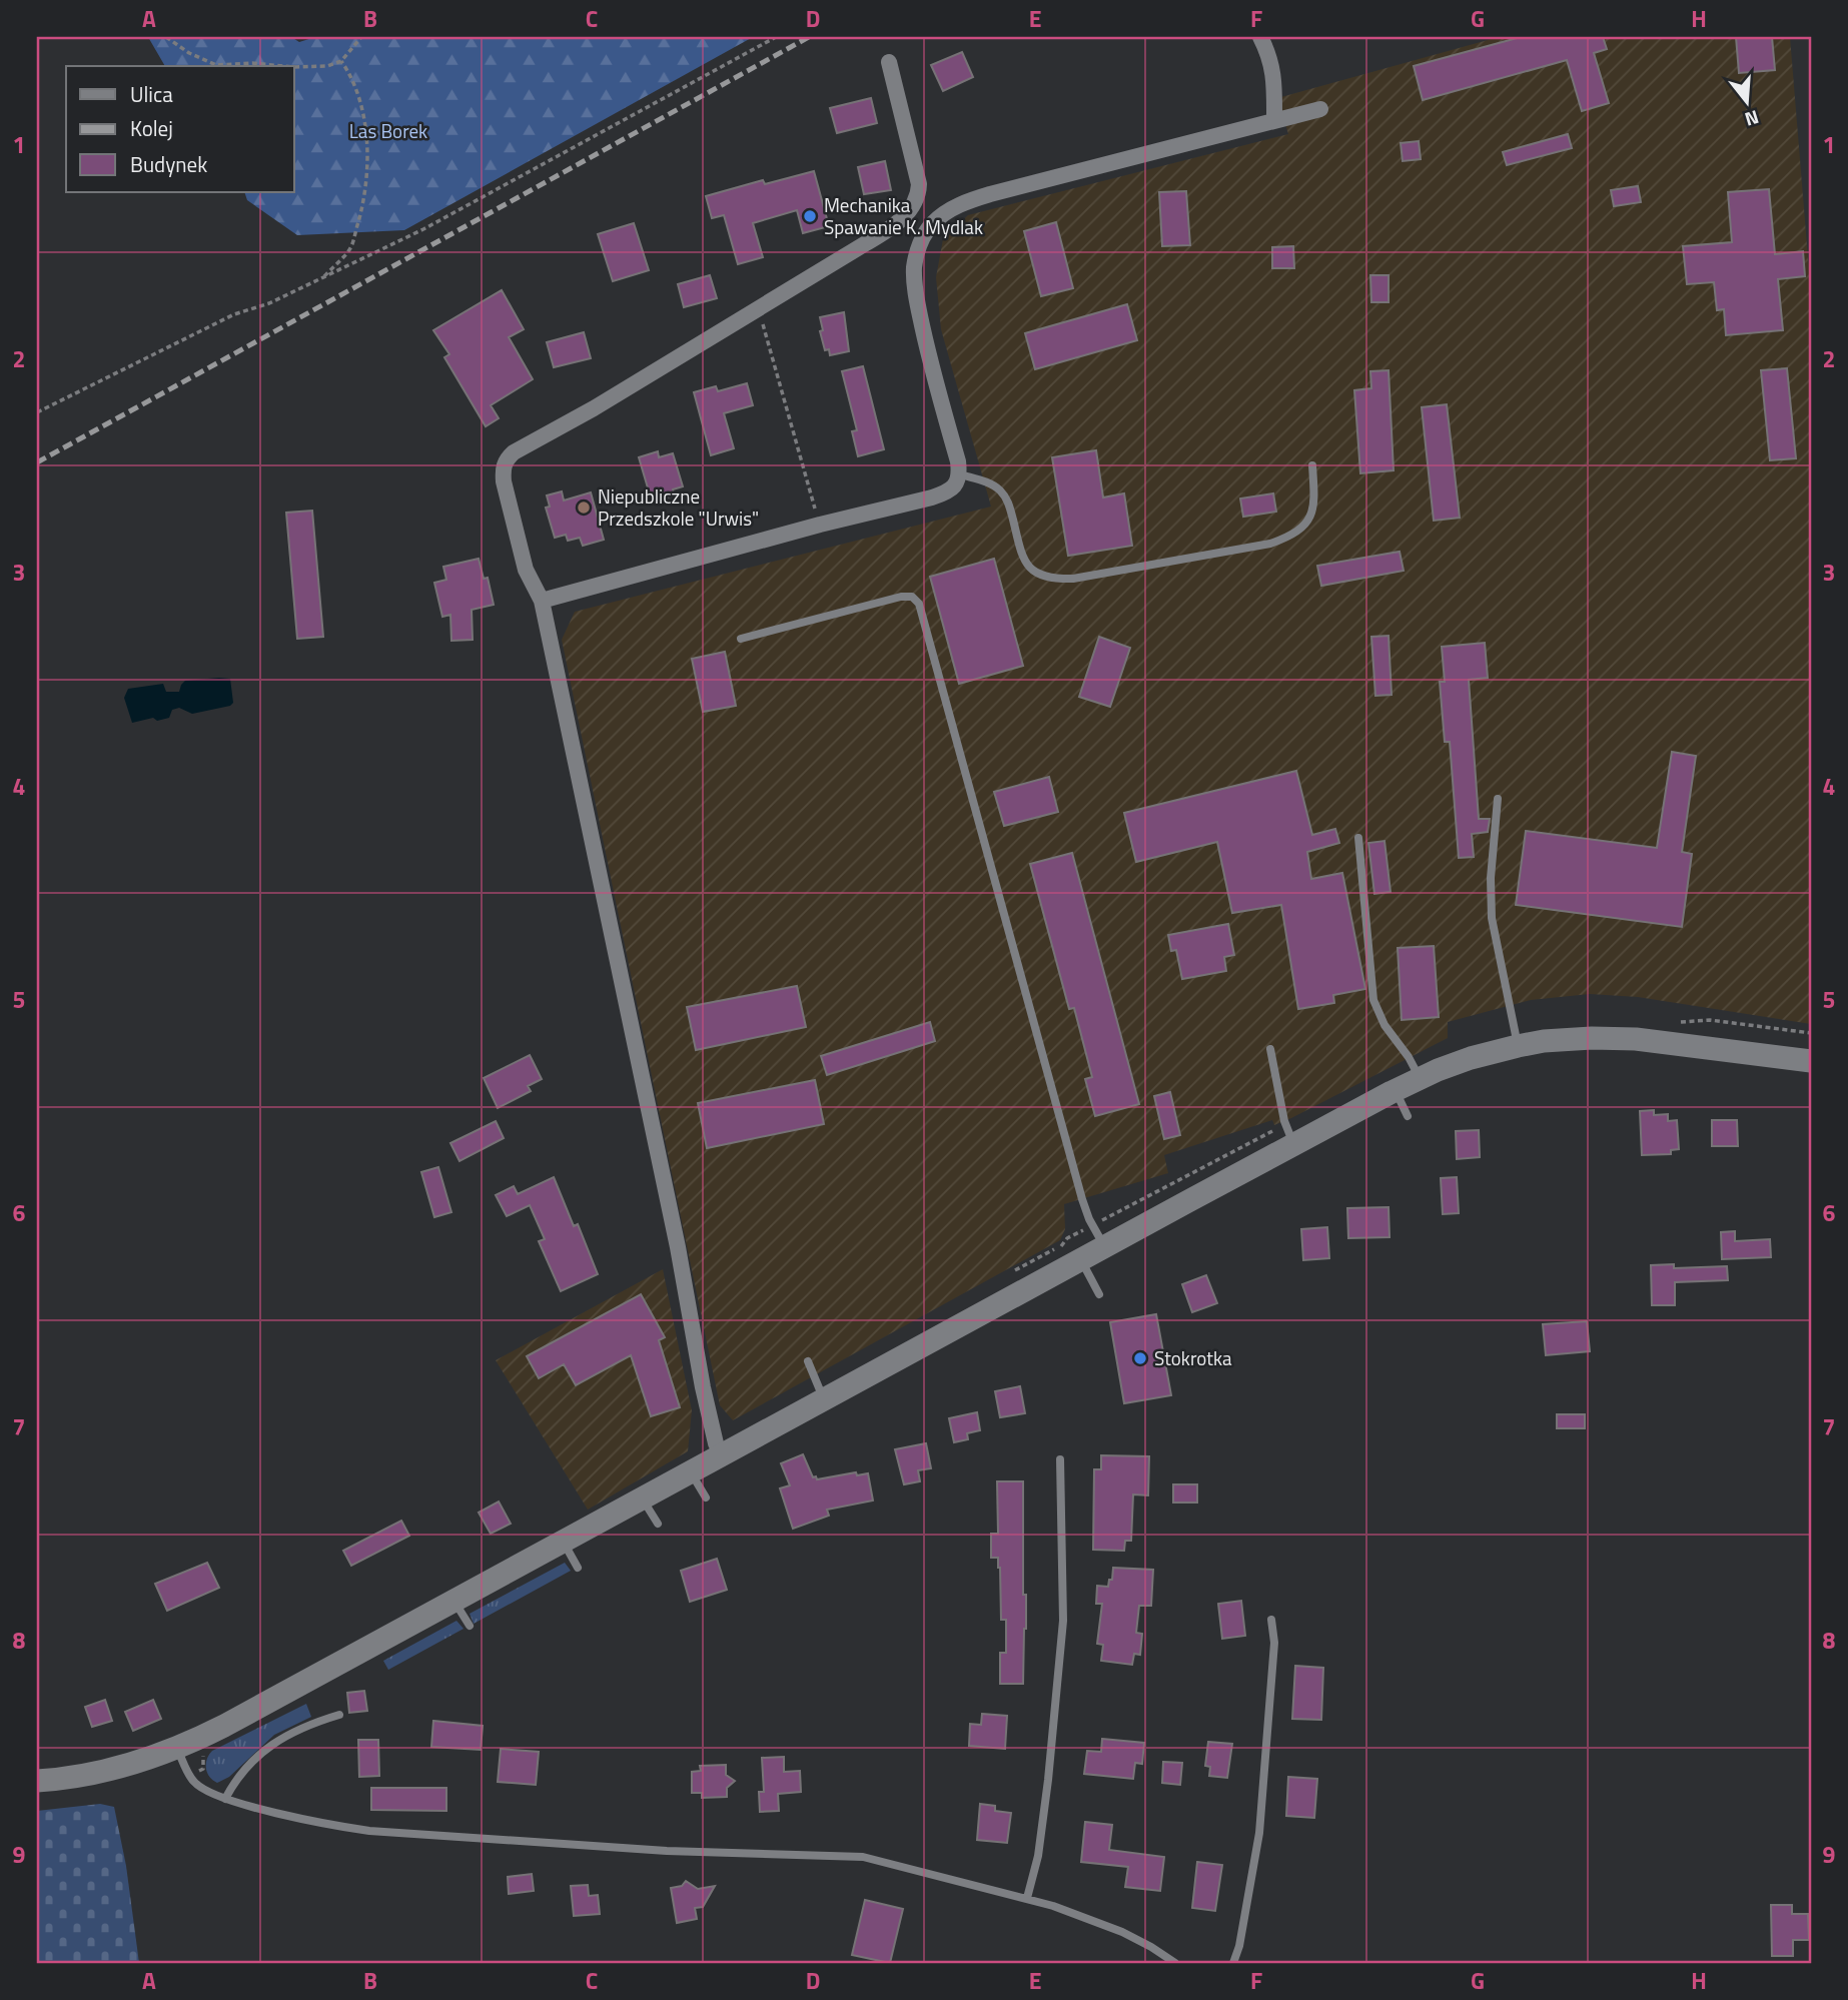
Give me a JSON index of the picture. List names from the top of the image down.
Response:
{
  "parks": ["Las Borek"],
  "places": ["Mechanika Spawanie K. Mydlak", "Niepubliczne Przedszkole \"Urwis\"", "Stokrotka"],
  "legend": ["Ulica", "Kolej", "Budynek"],
  "north": "bottom",
  "grid": {
    "columns": [
      "A",
      "B",
      "C",
      "D",
      "E",
      "F",
      "G",
      "H"
    ],
    "rows": [
      "1",
      "2",
      "3",
      "4",
      "5",
      "6",
      "7",
      "8",
      "9"
    ]
  }
}
